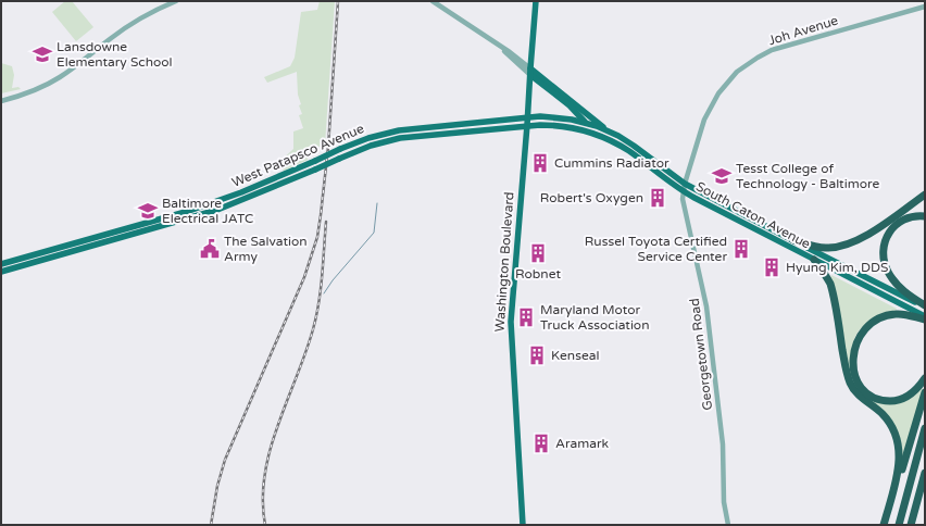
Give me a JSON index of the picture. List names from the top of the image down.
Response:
{
  "streets": {
    "main road": ["West Patapsco Avenue", "South Caton Avenue", "Washington Boulevard"],
    "street": ["Joh Avenue", "Georgetown Road"]
  },
  "crossings": [
    ["Joh Avenue", "South Caton Avenue"],
    ["Joh Avenue", "Georgetown Road"],
    ["West Patapsco Avenue", "South Caton Avenue"],
    ["West Patapsco Avenue", "Washington Boulevard"],
    ["South Caton Avenue", "Washington Boulevard"],
    ["South Caton Avenue", "Georgetown Road"]
  ],
  "places": {
    "school or university": ["Lansdowne Elementary School", "Tesst College of Technology - Baltimore", "Baltimore Electrical JATC"],
    "building": [
      "Cummins Radiator",
      "Robert's Oxygen",
      "Russel Toyota Certified Service Center",
      "Robnet",
      "Hyung Kim, DDS",
      "Maryland Motor Truck Association",
      "Kenseal",
      "Aramark"
    ],
    "public building": ["The Salvation Army"]
  }
}
